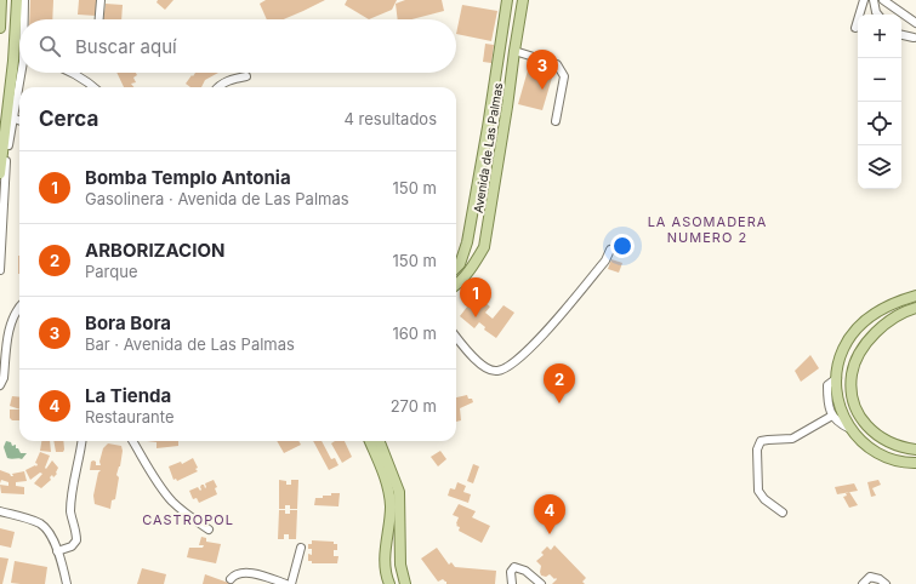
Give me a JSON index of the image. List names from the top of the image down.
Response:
{
  "streets": {
    "main road": ["Avenida de Las Palmas"]
  },
  "districts": ["LA ASOMADERA NUMERO 2", "CASTROPOL"],
  "page": {
    "map_buttons": ["+", "−"],
    "search": "Buscar aquí",
    "pins": [
      "3",
      "1",
      "2",
      "4"
    ],
    "heading": ["Cerca", "4 resultados"],
    "list": [
      {
        "mark": "1",
        "name": "Bomba Templo Antonia",
        "note": "Gasolinera · Avenida de Las Palmas",
        "value": "150 m"
      },
      {
        "mark": "2",
        "name": "ARBORIZACION",
        "note": "Parque",
        "value": "150 m"
      },
      {
        "mark": "3",
        "name": "Bora Bora",
        "note": "Bar · Avenida de Las Palmas",
        "value": "160 m"
      },
      {
        "mark": "4",
        "name": "La Tienda",
        "note": "Restaurante",
        "value": "270 m"
      }
    ]
  }
}
